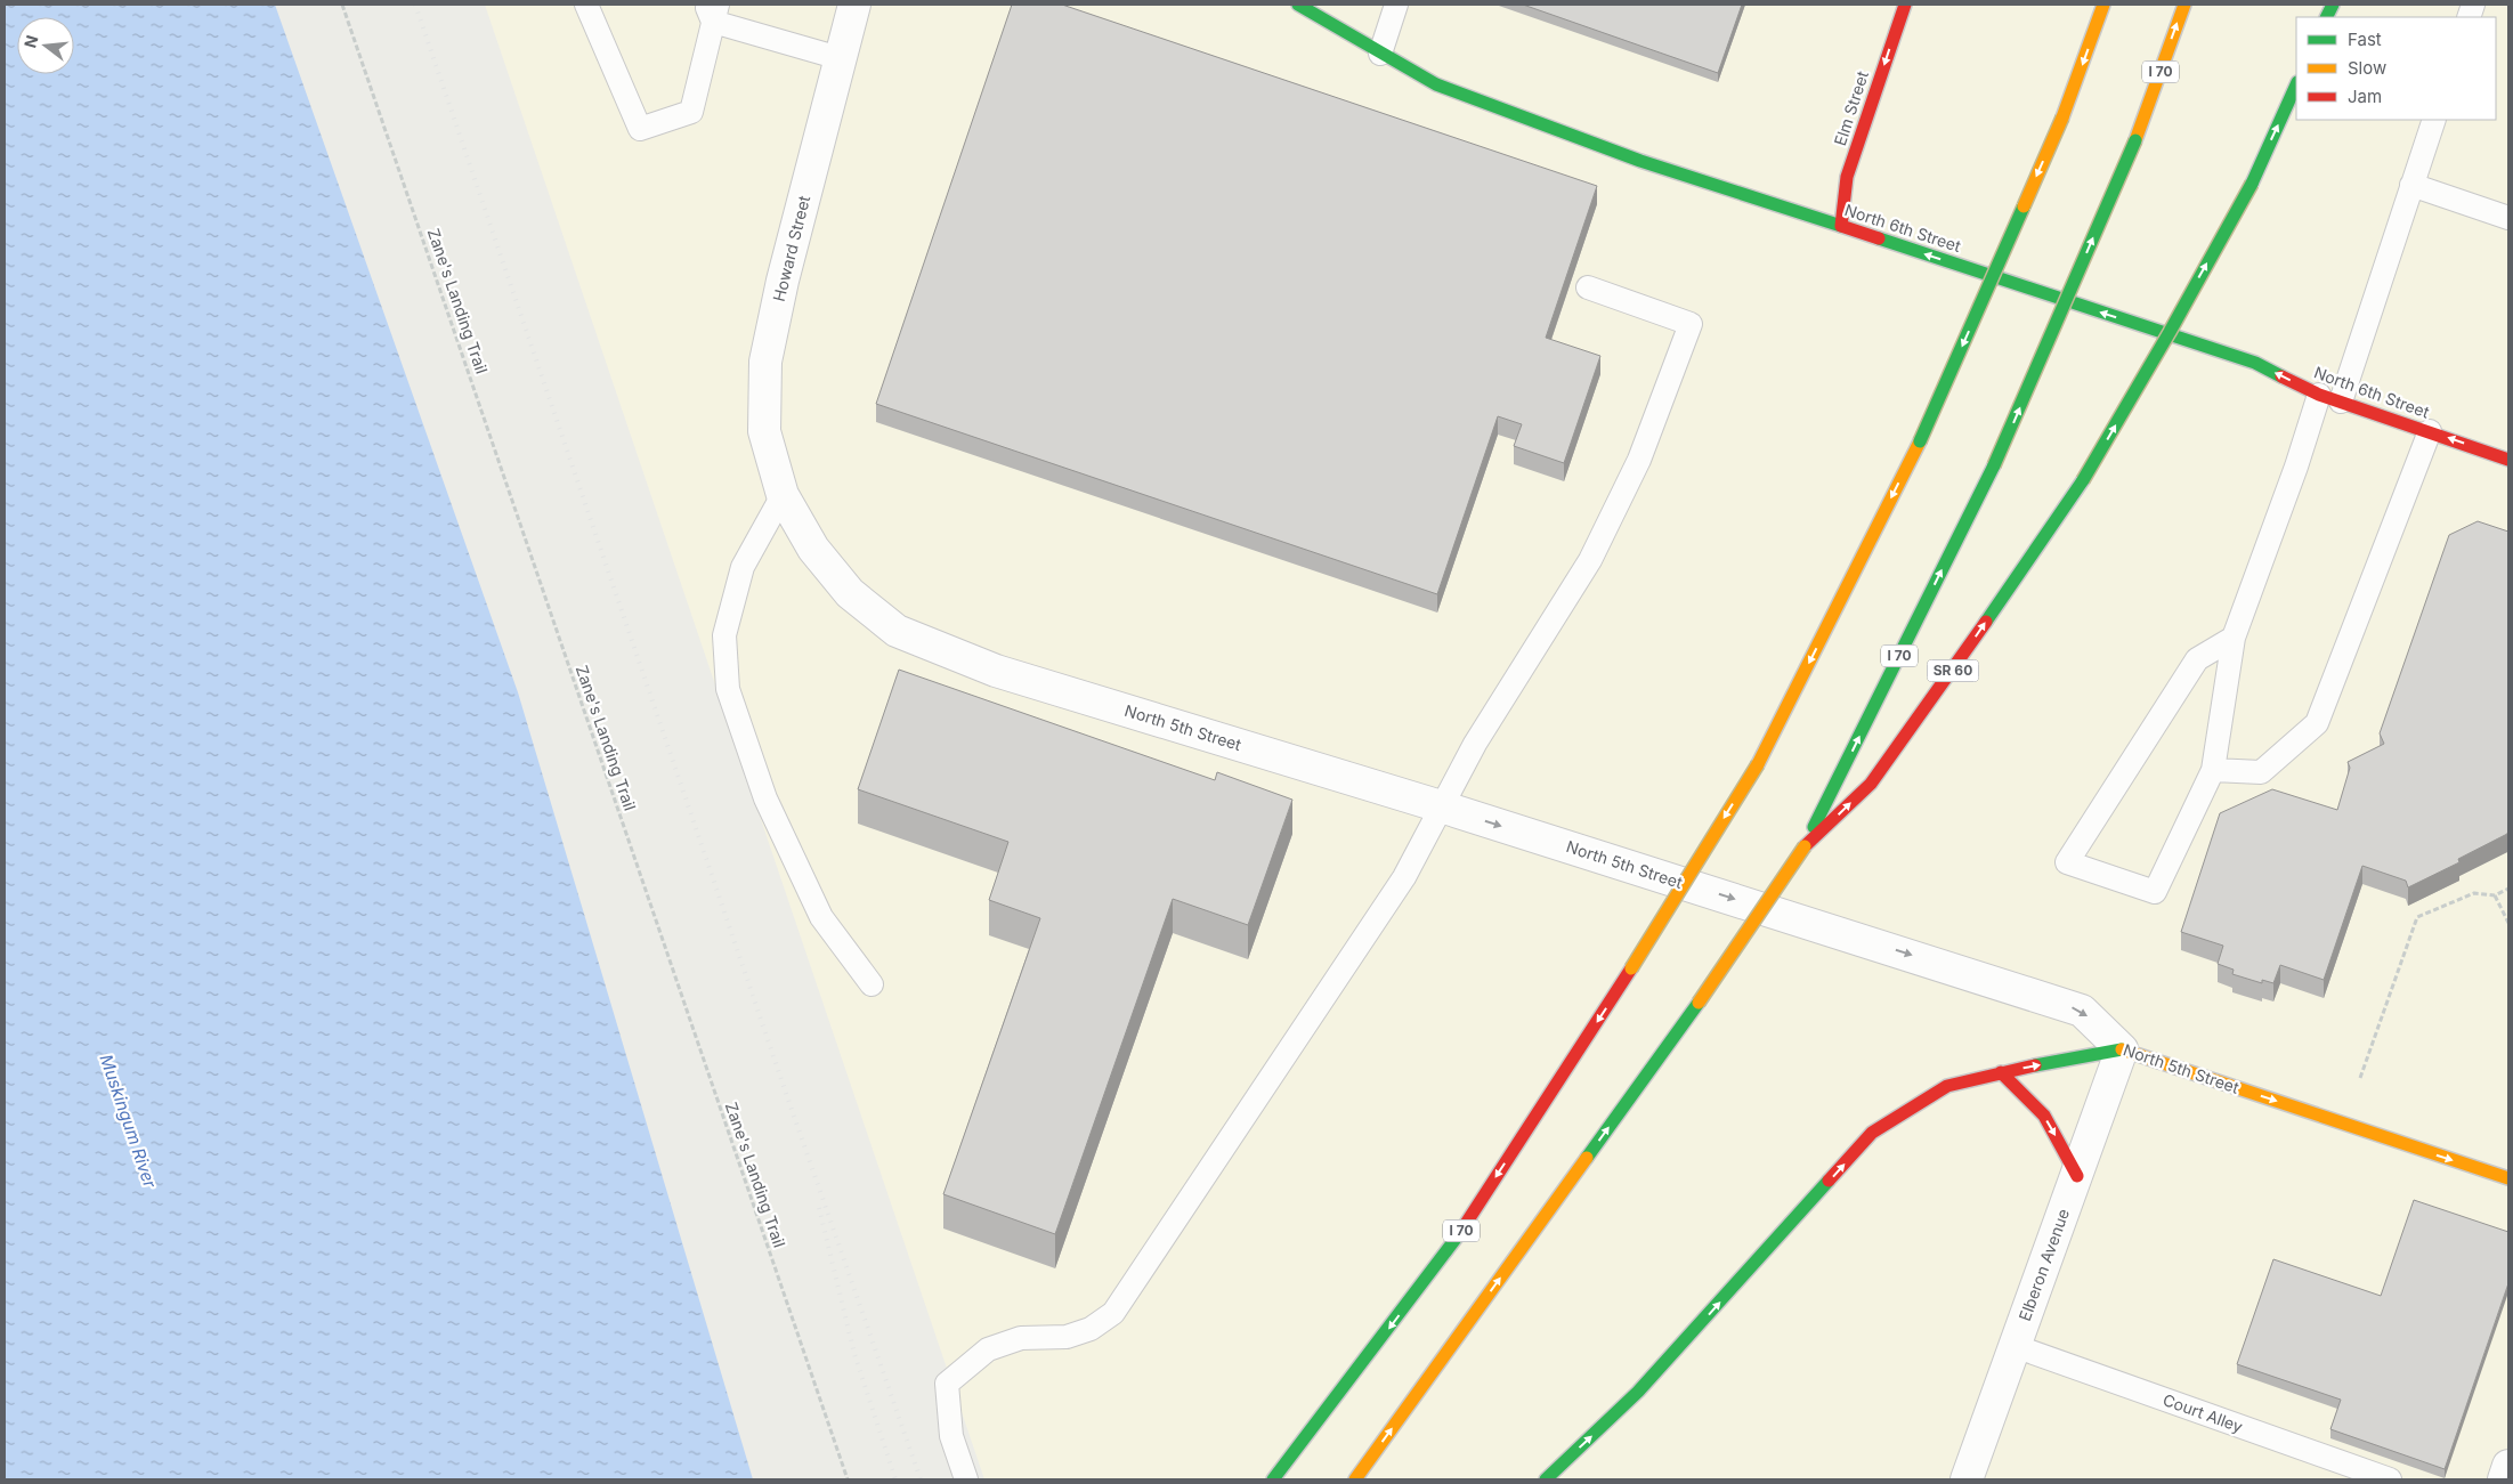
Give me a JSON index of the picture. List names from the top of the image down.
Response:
{
  "streets": {
    "main road": [
      "I 70",
      "Elm Street",
      "North 6th Street",
      "SR 60",
      "North 5th Street"
    ],
    "street": ["Howard Street", "Elberon Avenue"],
    "lane": ["Court Alley"],
    "path": ["Zane's Landing Trail"]
  },
  "crossings": [
    ["I 70", "SR 60"],
    ["Elm Street", "North 6th Street"],
    ["Howard Street", "North 5th Street"],
    ["North 5th Street", "Elberon Avenue"],
    ["Elberon Avenue", "Court Alley"]
  ],
  "one_way": ["Elm Street", "North 6th Street", "North 5th Street"],
  "water": ["Muskingum River"],
  "legend": ["Fast", "Slow", "Jam"],
  "north": "left"
}
